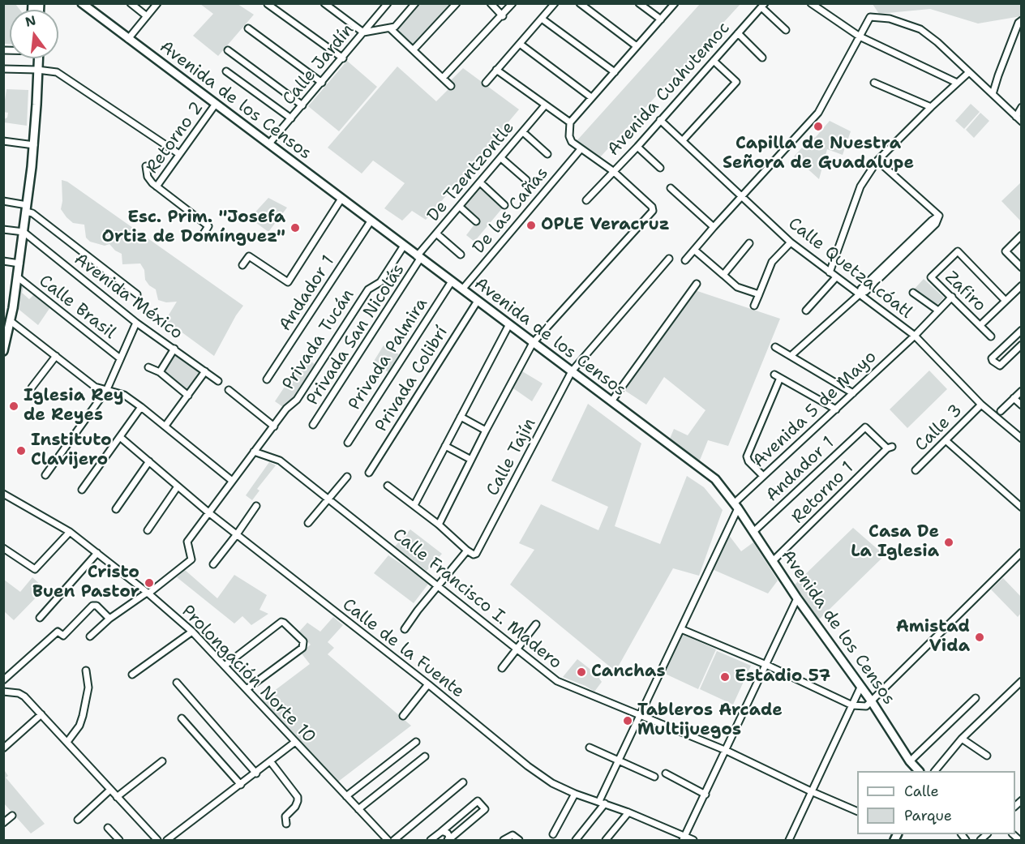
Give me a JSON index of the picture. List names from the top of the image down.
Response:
{
  "streets": {
    "street": [
      "Calle Jardín",
      "Avenida Cuahutemoc",
      "Avenida de los Censos",
      "Retorno 2",
      "De Tzentzontle",
      "De las Cañas",
      "Calle Quetzalcóatl",
      "Zafiro",
      "Andador 1",
      "Avenida México",
      "Calle Brasil",
      "Privada San Nicolás",
      "Privada Tucán",
      "Privada Palmira",
      "Privada Colibrí",
      "Avenida 5 de Mayo",
      "Calle 3",
      "Calle Tajín",
      "Retorno 1",
      "Calle Francisco I. Madero",
      "Calle de la Fuente",
      "Prolongación Norte 10"
    ]
  },
  "crossings": [
    ["Calle Jardín", "Avenida de los Censos"],
    ["Avenida Cuahutemoc", "Calle Quetzalcóatl"],
    ["Avenida de los Censos", "Retorno 2"],
    ["Avenida de los Censos", "De Tzentzontle"],
    ["Avenida de los Censos", "De las Cañas"],
    ["Avenida de los Censos", "Andador 1"],
    ["Avenida de los Censos", "Privada San Nicolás"],
    ["Avenida de los Censos", "Privada Tucán"],
    ["Avenida de los Censos", "Privada Palmira"],
    ["Avenida de los Censos", "Privada Colibrí"],
    ["Avenida de los Censos", "Avenida 5 de Mayo"],
    ["Avenida de los Censos", "Calle Tajín"],
    ["Avenida de los Censos", "Retorno 1"],
    ["De Tzentzontle", "Privada San Nicolás"],
    ["Calle Quetzalcóatl", "Avenida 5 de Mayo"],
    ["Calle Quetzalcóatl", "Calle 3"],
    ["Andador 1", "Retorno 1"],
    ["Privada Tucán", "Calle Francisco I. Madero"],
    ["Privada Tucán", "Calle de la Fuente"],
    ["Privada Tucán", "Prolongación Norte 10"]
  ],
  "places": [
    "Capilla de Nuestra Señora de Guadalupe",
    "OPLE Veracruz",
    "Esc. Prim. \"Josefa Ortiz de Domínguez\"",
    "Iglesia Rey de Reyes",
    "Instituto Clavijero",
    "Casa De La Iglesia",
    "Cristo Buen Pastor",
    "Amistad Vida",
    "Canchas",
    "Estadio 57",
    "Tableros Arcade Multijuegos"
  ],
  "legend": ["Calle", "Parque"],
  "north": "top"
}
